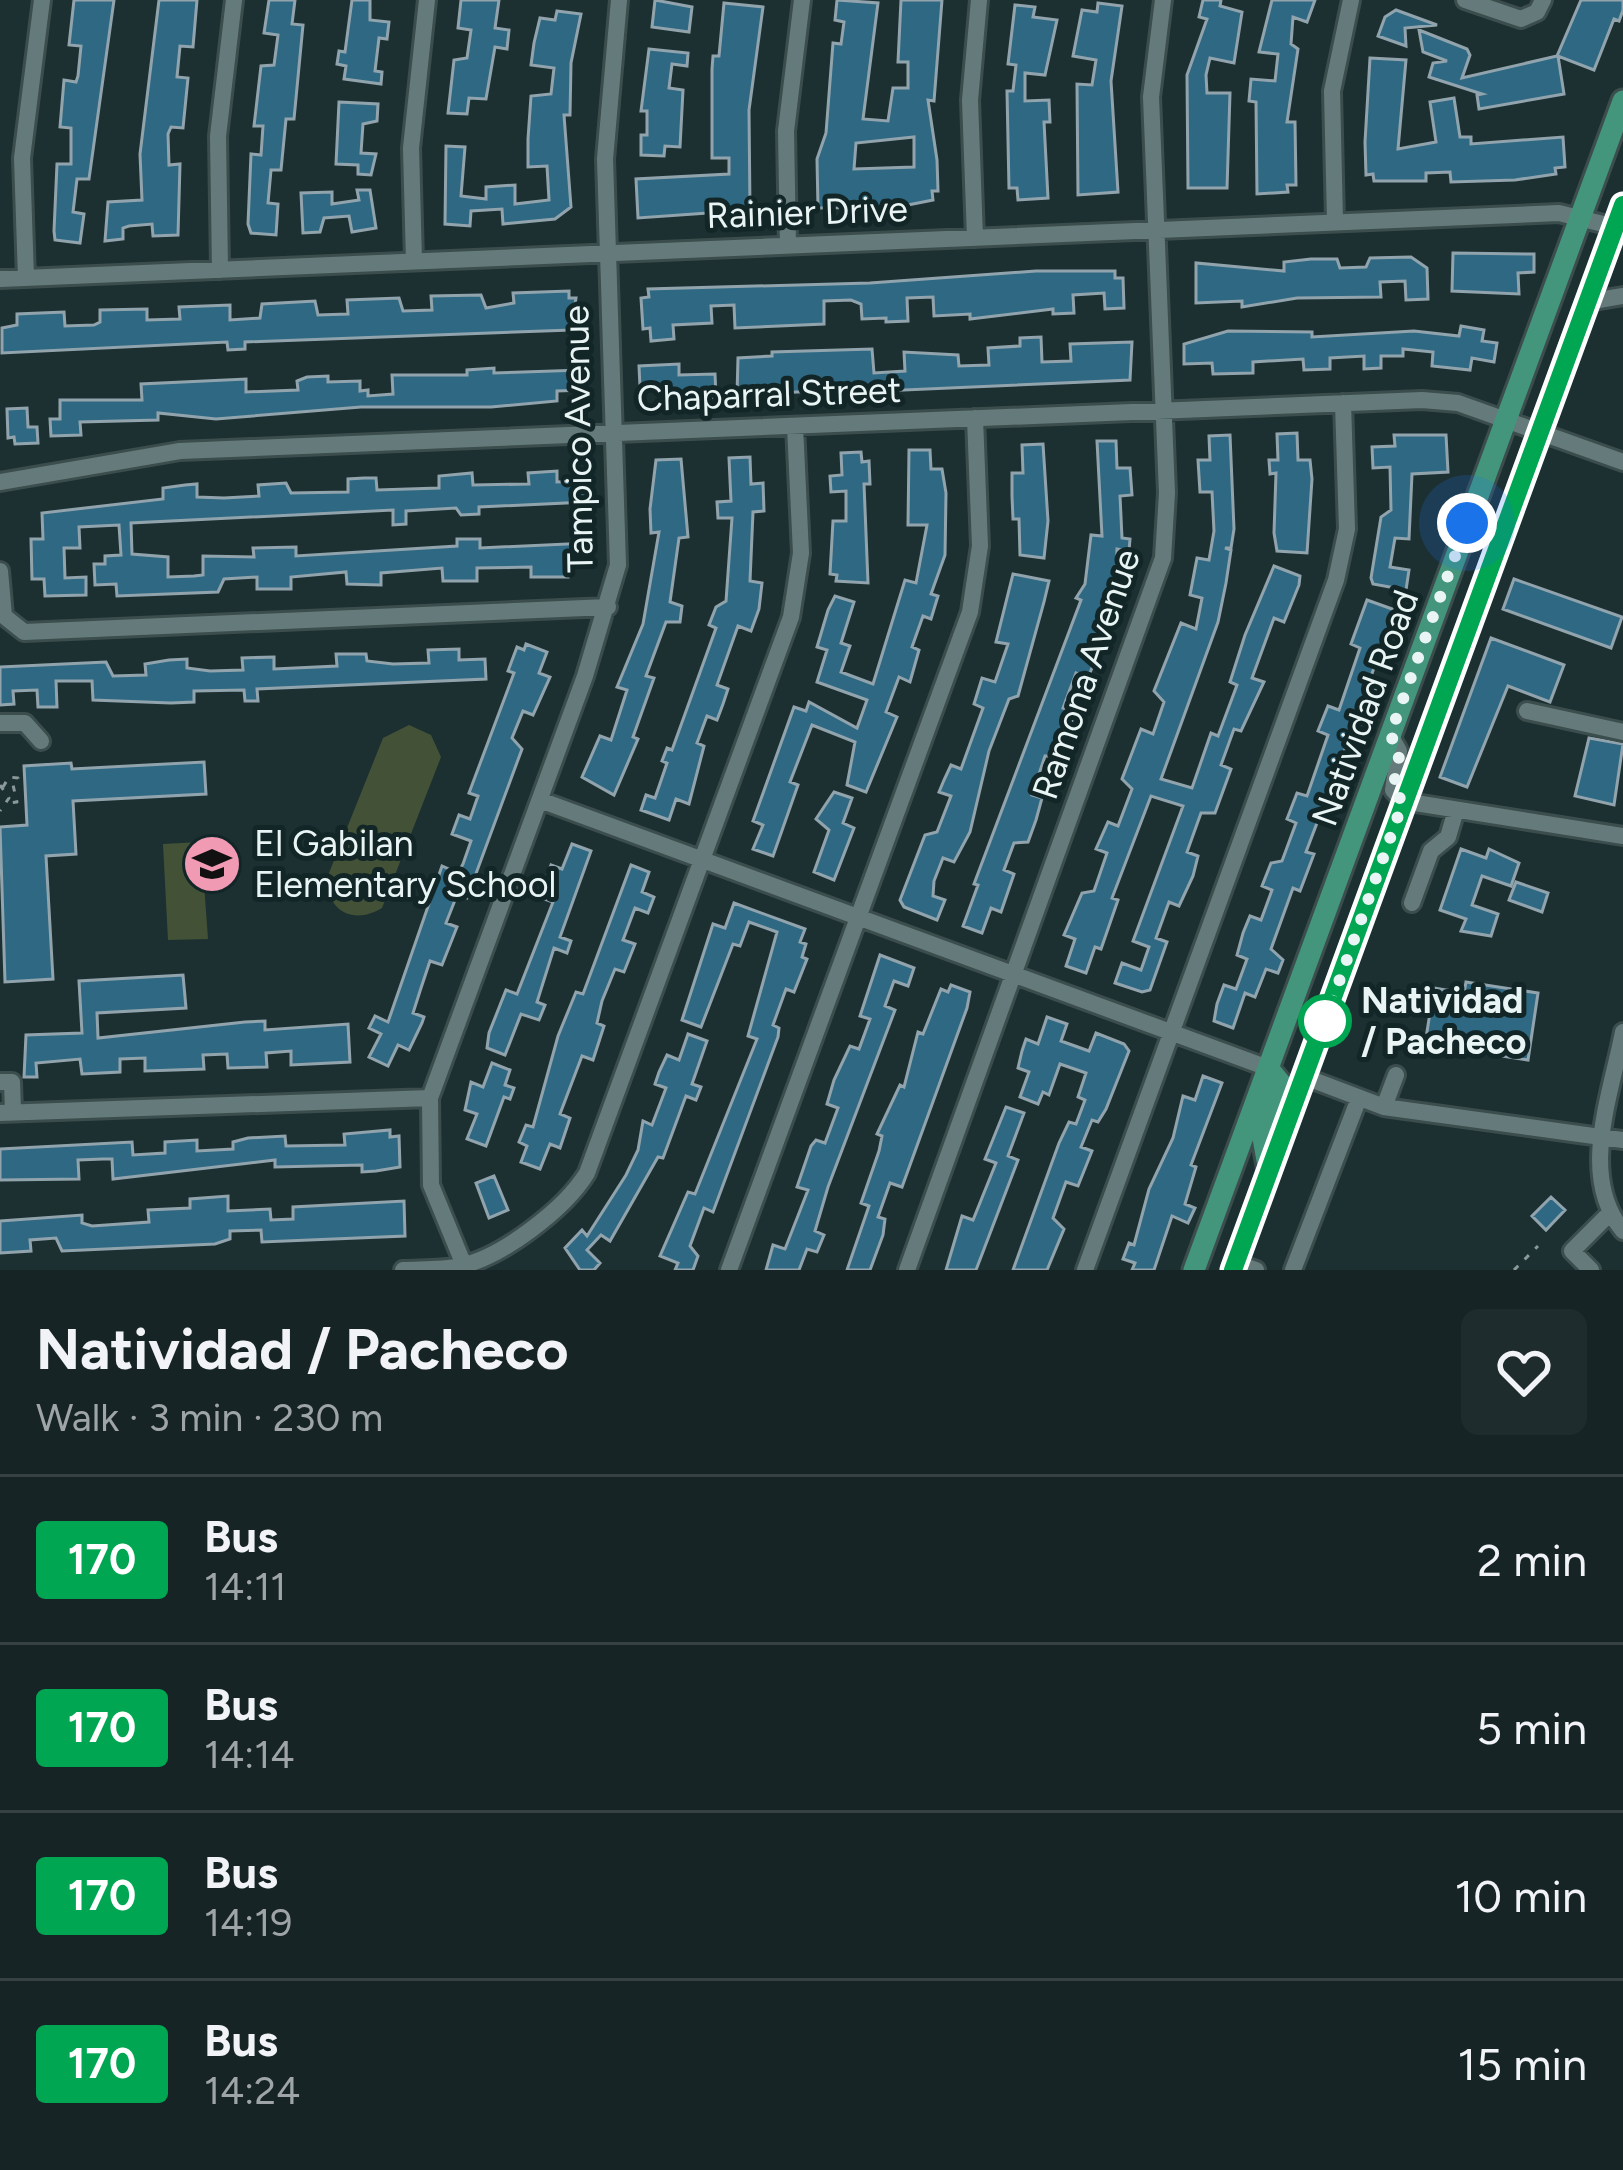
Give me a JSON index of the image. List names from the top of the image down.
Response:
{
  "streets": {
    "main road": ["Natividad Road"],
    "street": [
      "Rainier Drive",
      "Chaparral Street",
      "Tampico Avenue",
      "Ramona Avenue"
    ]
  },
  "crossings": [
    ["Rainier Drive", "Tampico Avenue"],
    ["Rainier Drive", "Ramona Avenue"],
    ["Rainier Drive", "Natividad Road"],
    ["Chaparral Street", "Tampico Avenue"],
    ["Chaparral Street", "Ramona Avenue"],
    ["Chaparral Street", "Natividad Road"]
  ],
  "places": {
    "school or university": ["El Gabilan Elementary School"],
    "other": ["Natividad / Pacheco"]
  },
  "lines": ["bus line 170"],
  "page": {
    "heading": ["Natividad / Pacheco", "Walk · 3 min · 230 m"],
    "list": [
      {
        "mark": "170",
        "name": "Bus",
        "note": "14:11",
        "value": "2 min"
      },
      {
        "mark": "170",
        "name": "Bus",
        "note": "14:14",
        "value": "5 min"
      },
      {
        "mark": "170",
        "name": "Bus",
        "note": "14:19",
        "value": "10 min"
      },
      {
        "mark": "170",
        "name": "Bus",
        "note": "14:24",
        "value": "15 min"
      }
    ]
  }
}
